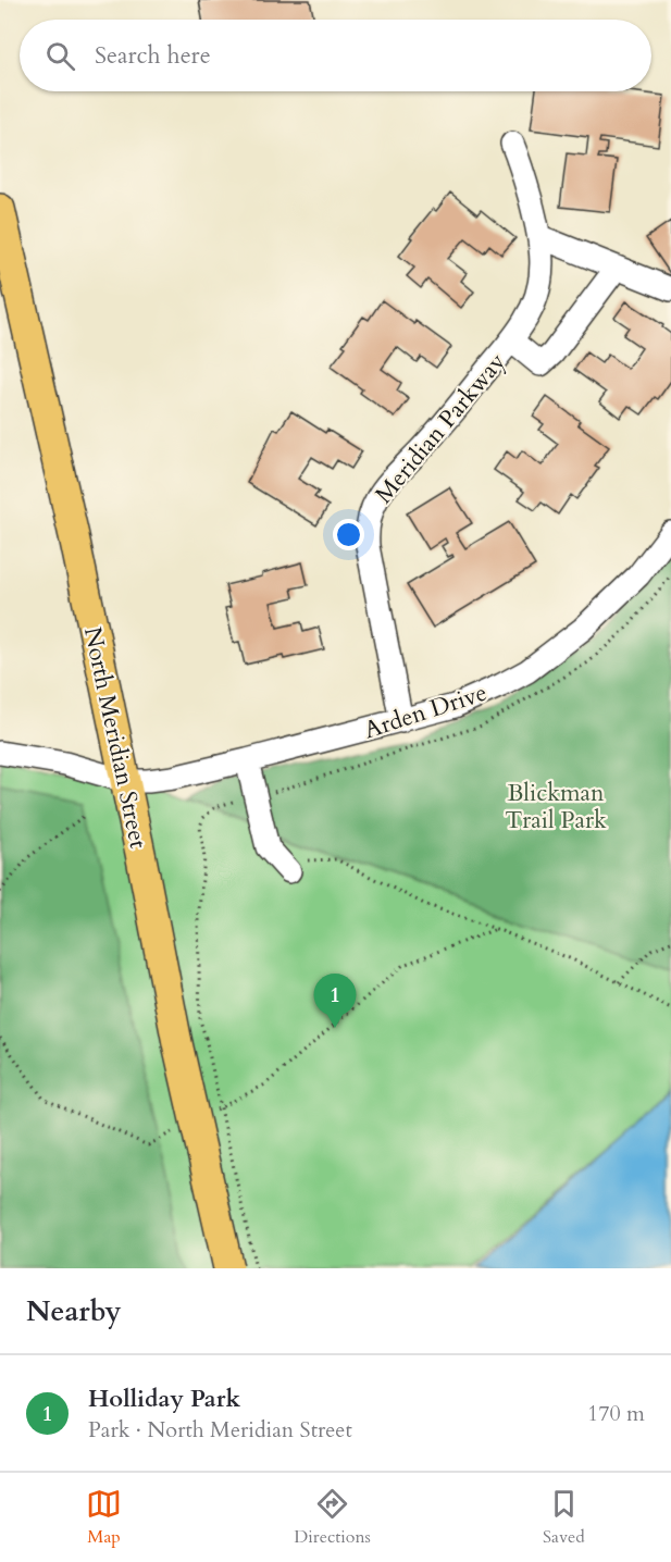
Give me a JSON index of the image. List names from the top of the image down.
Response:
{
  "streets": {
    "main road": ["North Meridian Street"],
    "street": ["Meridian Parkway", "Arden Drive"]
  },
  "crossings": [
    ["Meridian Parkway", "Arden Drive"],
    ["Arden Drive", "North Meridian Street"]
  ],
  "parks": ["Blickman Trail Park"],
  "page": {
    "search": "Search here",
    "pins": "1",
    "heading": "Nearby",
    "list": [
      {
        "mark": "1",
        "name": "Holliday Park",
        "note": "Park · North Meridian Street",
        "value": "170 m"
      }
    ],
    "nav": ["Map", "Directions", "Saved"]
  }
}
